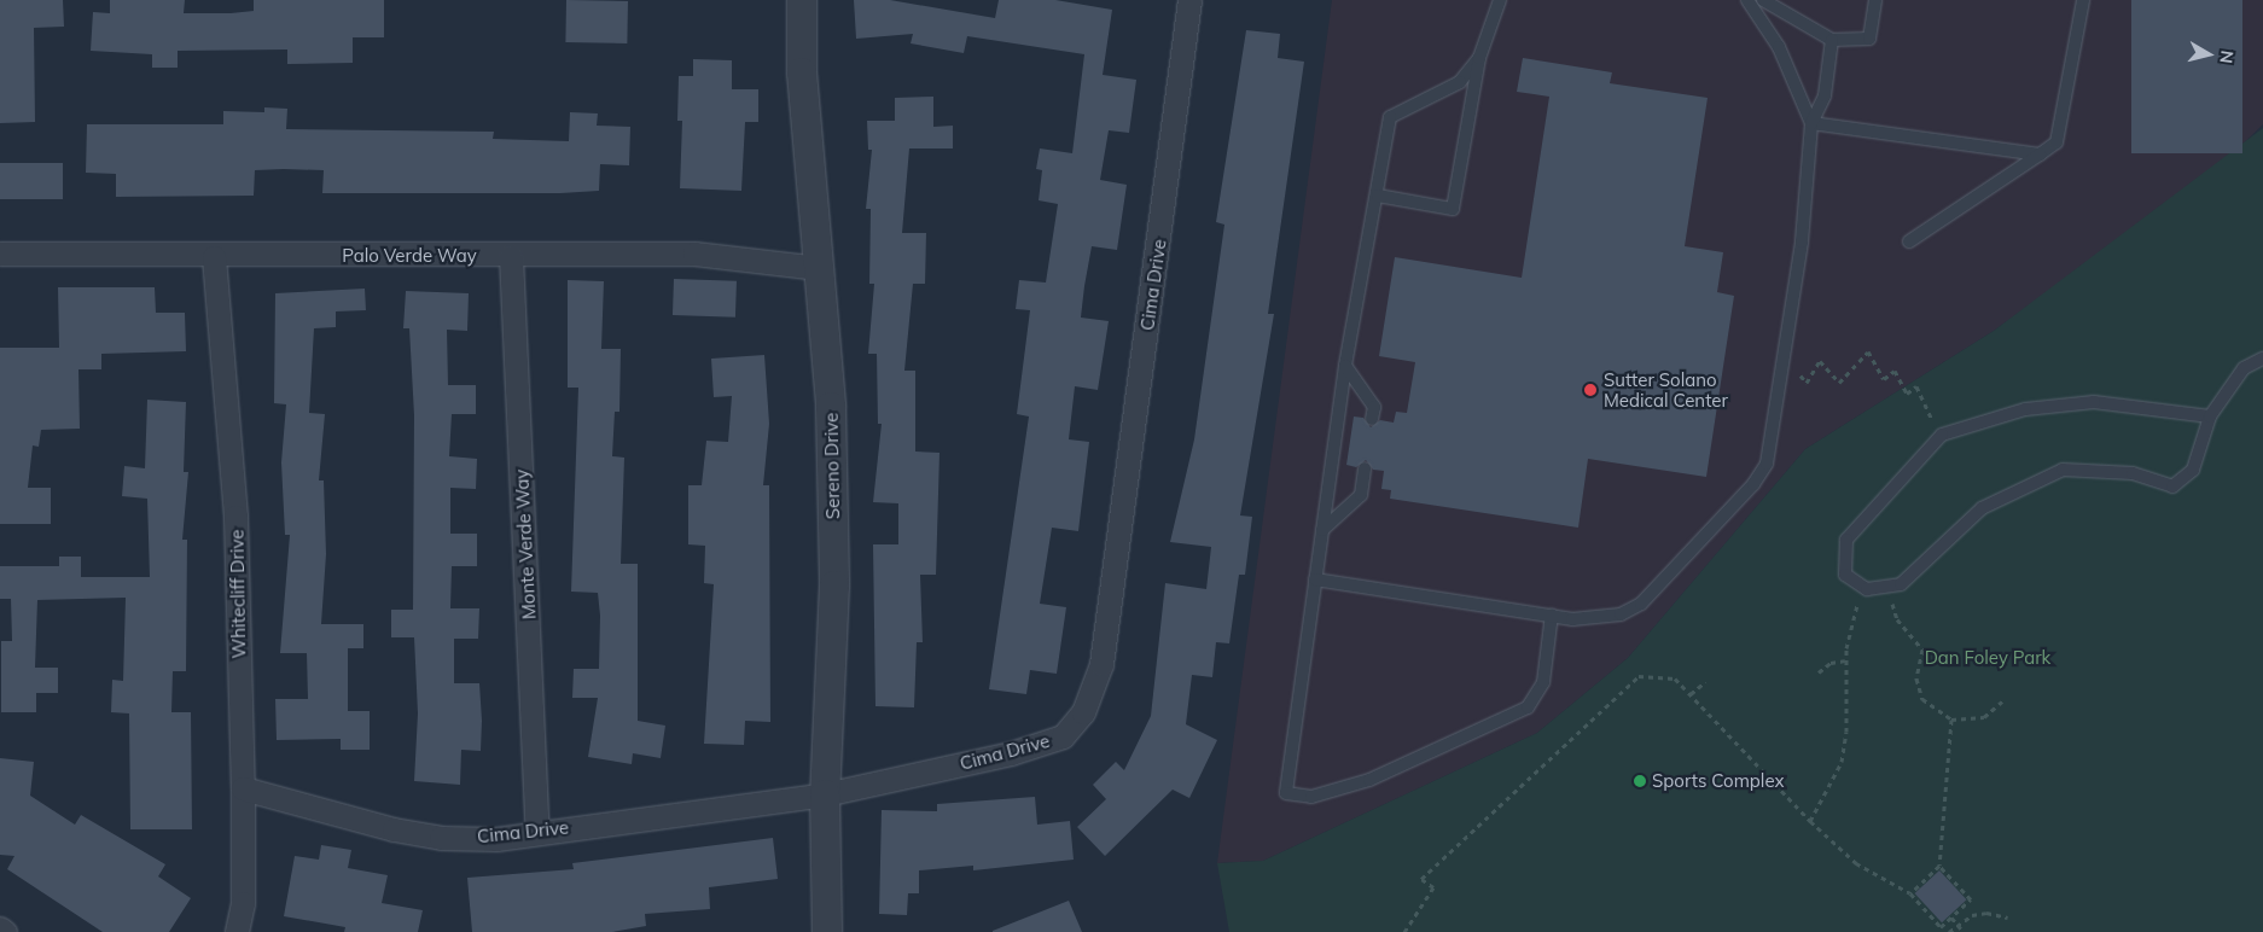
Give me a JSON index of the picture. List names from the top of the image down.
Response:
{
  "streets": {
    "street": [
      "Palo Verde Way",
      "Cima Drive",
      "Sereno Drive",
      "Monte Verde Way",
      "Whitecliff Drive"
    ]
  },
  "crossings": [
    ["Palo Verde Way", "Sereno Drive"],
    ["Palo Verde Way", "Monte Verde Way"],
    ["Palo Verde Way", "Whitecliff Drive"],
    ["Cima Drive", "Sereno Drive"],
    ["Cima Drive", "Monte Verde Way"],
    ["Cima Drive", "Whitecliff Drive"]
  ],
  "parks": ["Dan Foley Park"],
  "places": ["Sutter Solano Medical Center", "Sports Complex"],
  "north": "right"
}
